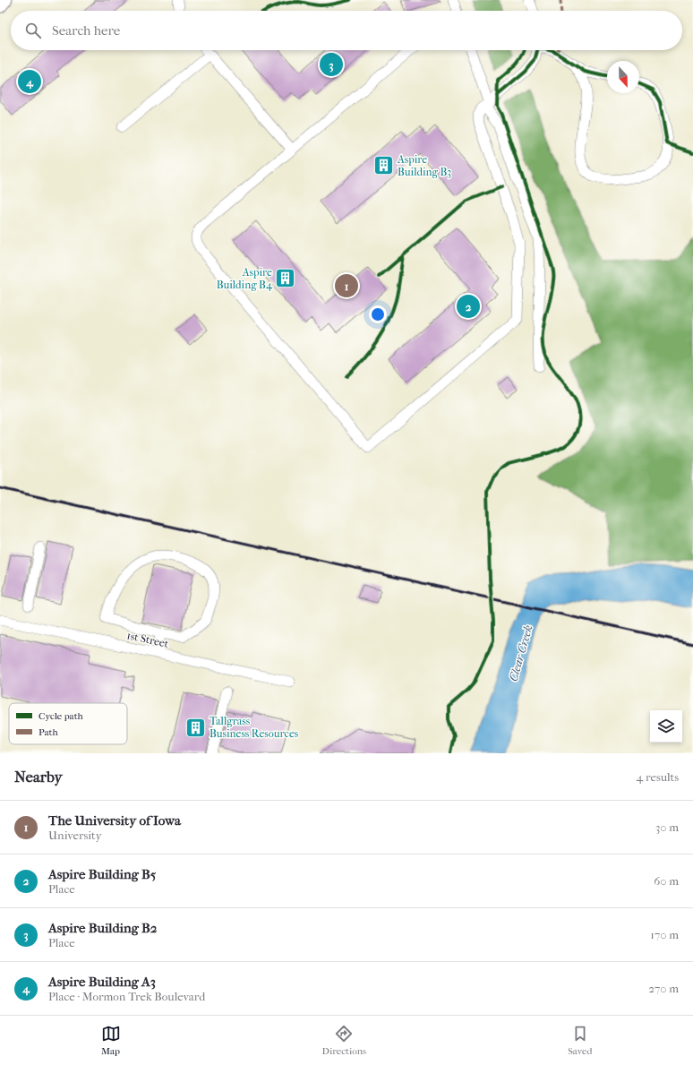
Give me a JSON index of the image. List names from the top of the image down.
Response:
{
  "streets": {
    "street": ["1st Street"]
  },
  "water": ["Clear Creek"],
  "places": {
    "building": ["Aspire Building B3", "Aspire Building B4", "Tallgrass Business Resources"]
  },
  "legend": ["Cycle path", "Path"],
  "north": "bottom",
  "page": {
    "search": "Search here",
    "pins": [
      "3",
      "4",
      "1",
      "2"
    ],
    "heading": ["Nearby", "4 results"],
    "list": [
      {
        "mark": "1",
        "name": "The University of Iowa",
        "note": "University",
        "value": "30 m"
      },
      {
        "mark": "2",
        "name": "Aspire Building B5",
        "note": "Place",
        "value": "60 m"
      },
      {
        "mark": "3",
        "name": "Aspire Building B2",
        "note": "Place",
        "value": "170 m"
      },
      {
        "mark": "4",
        "name": "Aspire Building A3",
        "note": "Place · Mormon Trek Boulevard",
        "value": "270 m"
      }
    ],
    "nav": ["Map", "Directions", "Saved"]
  }
}
